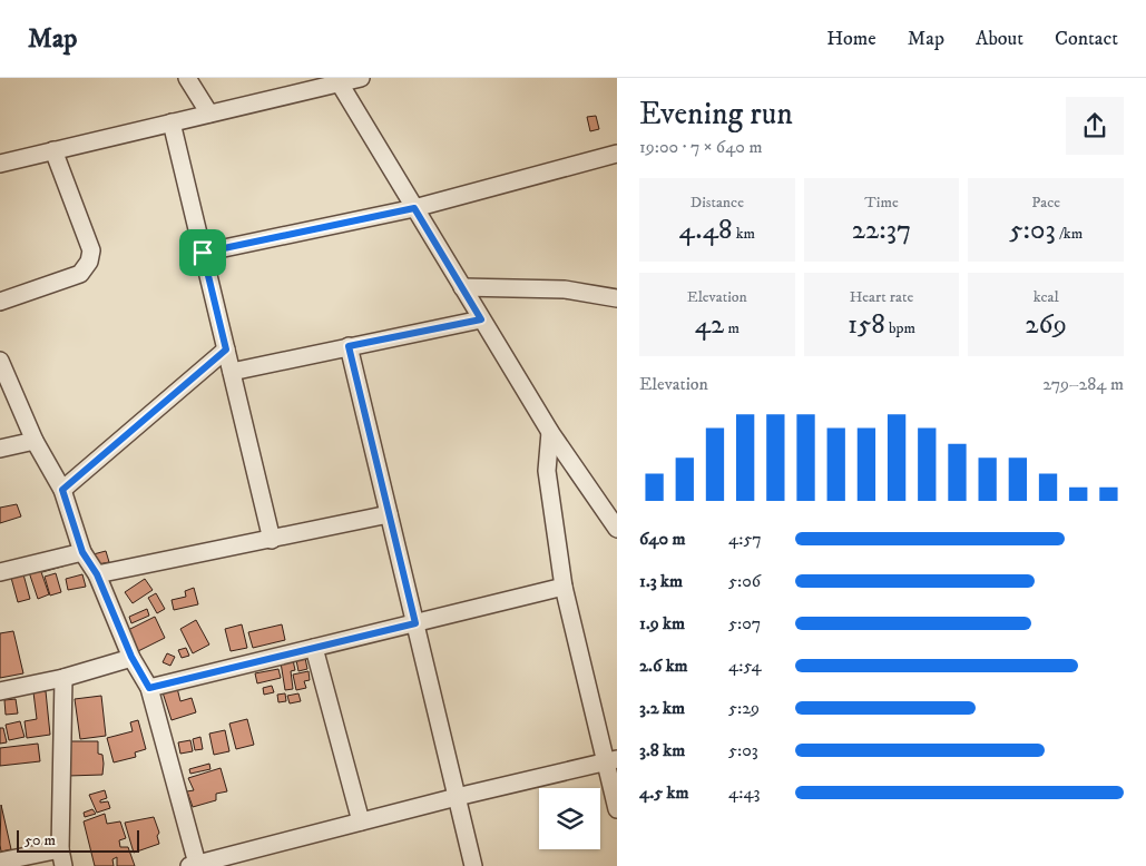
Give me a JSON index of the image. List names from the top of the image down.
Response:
{
  "scale_bar": "50 m",
  "page": {
    "header": "Map",
    "nav": [
      "Home",
      "Map",
      "About",
      "Contact"
    ],
    "heading": ["Evening run", "19:00 · 7 × 640 m"],
    "stats": [
      ["Distance", "4.48 km"],
      ["Time", "22:37"],
      ["Pace", "5:03 /km"],
      ["Elevation", "42 m"],
      ["Heart rate", "158 bpm"],
      ["kcal", "269"]
    ],
    "chart": ["Elevation", "279–284 m"],
    "list": [
      {
        "name": "640 m",
        "note": "4:57"
      },
      {
        "name": "1.3 km",
        "note": "5:06"
      },
      {
        "name": "1.9 km",
        "note": "5:07"
      },
      {
        "name": "2.6 km",
        "note": "4:54"
      },
      {
        "name": "3.2 km",
        "note": "5:29"
      },
      {
        "name": "3.8 km",
        "note": "5:03"
      },
      {
        "name": "4.5 km",
        "note": "4:43"
      }
    ],
    "scale": "50 m"
  }
}
